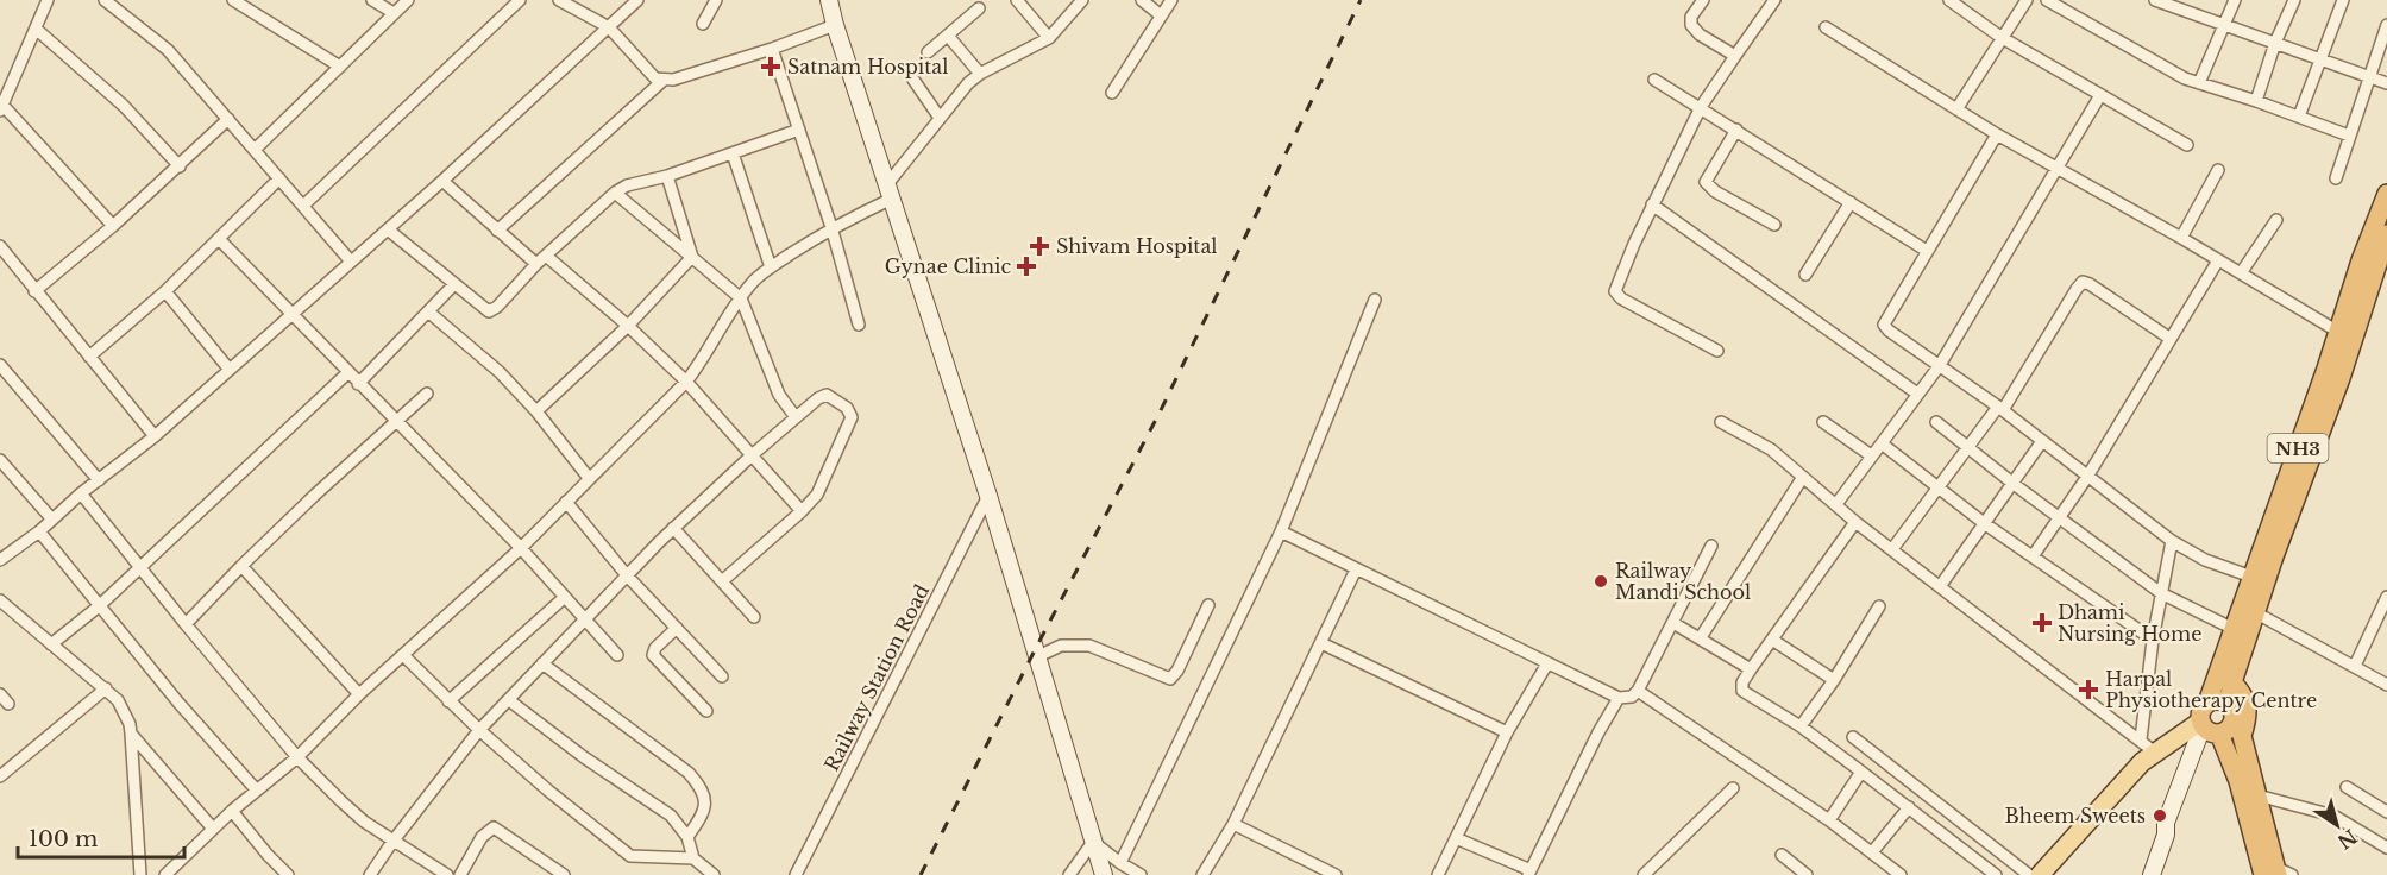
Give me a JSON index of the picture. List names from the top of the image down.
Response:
{
  "streets": {
    "highway": ["NH3"],
    "street": ["Railway Station Road"]
  },
  "places": {
    "health": [
      "Satnam Hospital",
      "Shivam Hospital",
      "Gynae Clinic",
      "Dhami Nursing Home",
      "Harpal Physiotherapy Centre"
    ],
    "other": ["Railway Mandi School", "Bheem Sweets"]
  },
  "scale_bar": "100 m",
  "north": "bottom right"
}
